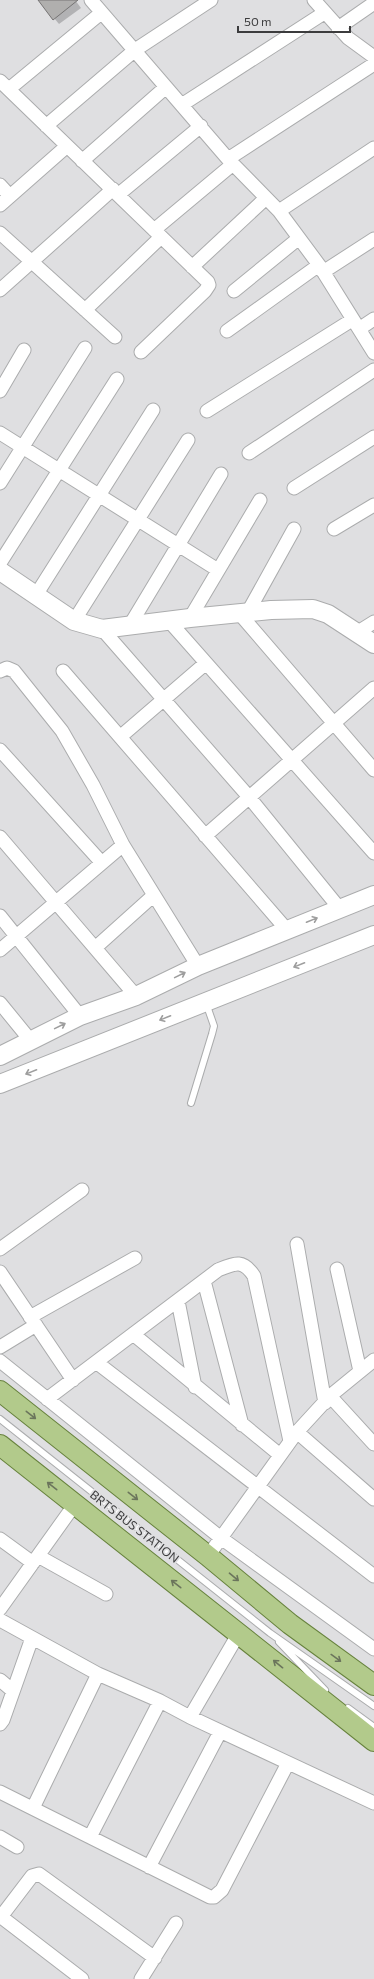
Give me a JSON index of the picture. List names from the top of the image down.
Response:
{
  "streets": {
    "lane": ["BRTS BUS STATION"]
  },
  "scale_bar": "50 m"
}
